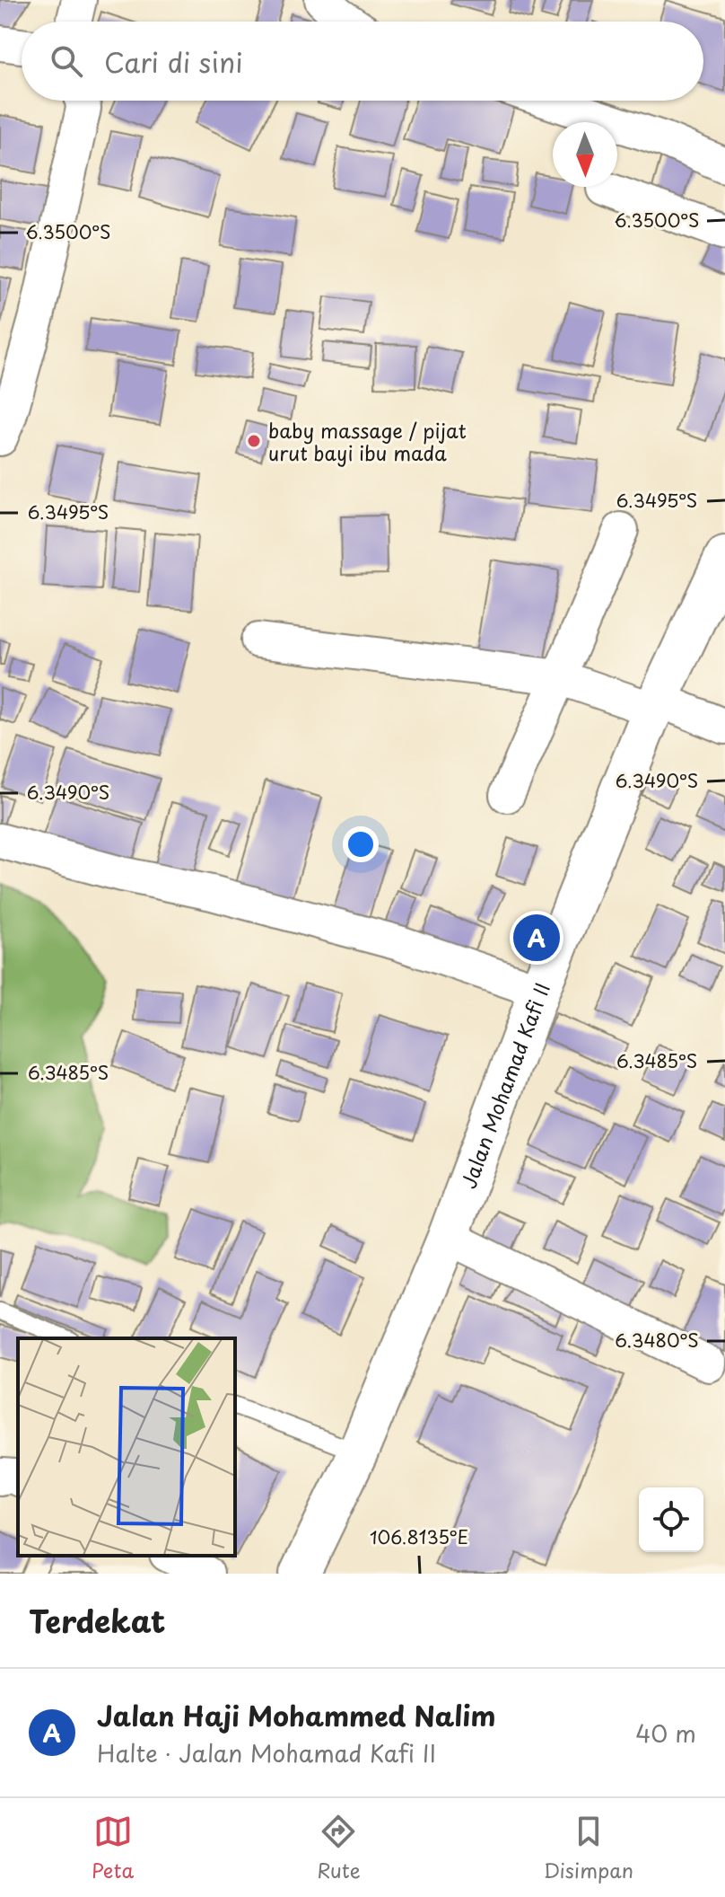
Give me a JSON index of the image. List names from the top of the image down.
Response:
{
  "streets": {
    "main road": ["Jalan Mohamad Kafi II"]
  },
  "places": ["baby massage / pijat urut bayi ibu mada"],
  "north": "bottom",
  "page": {
    "search": "Cari di sini",
    "pins": "A",
    "heading": "Terdekat",
    "list": [
      {
        "mark": "A",
        "name": "Jalan Haji Mohammed Nalim",
        "note": "Halte · Jalan Mohamad Kafi II",
        "value": "40 m"
      }
    ],
    "nav": ["Peta", "Rute", "Disimpan"]
  },
  "coordinates": [
    "6.3500°S",
    "6.3495°S",
    "6.3490°S",
    "6.3485°S",
    "6.3480°S",
    "106.8135°E"
  ]
}
